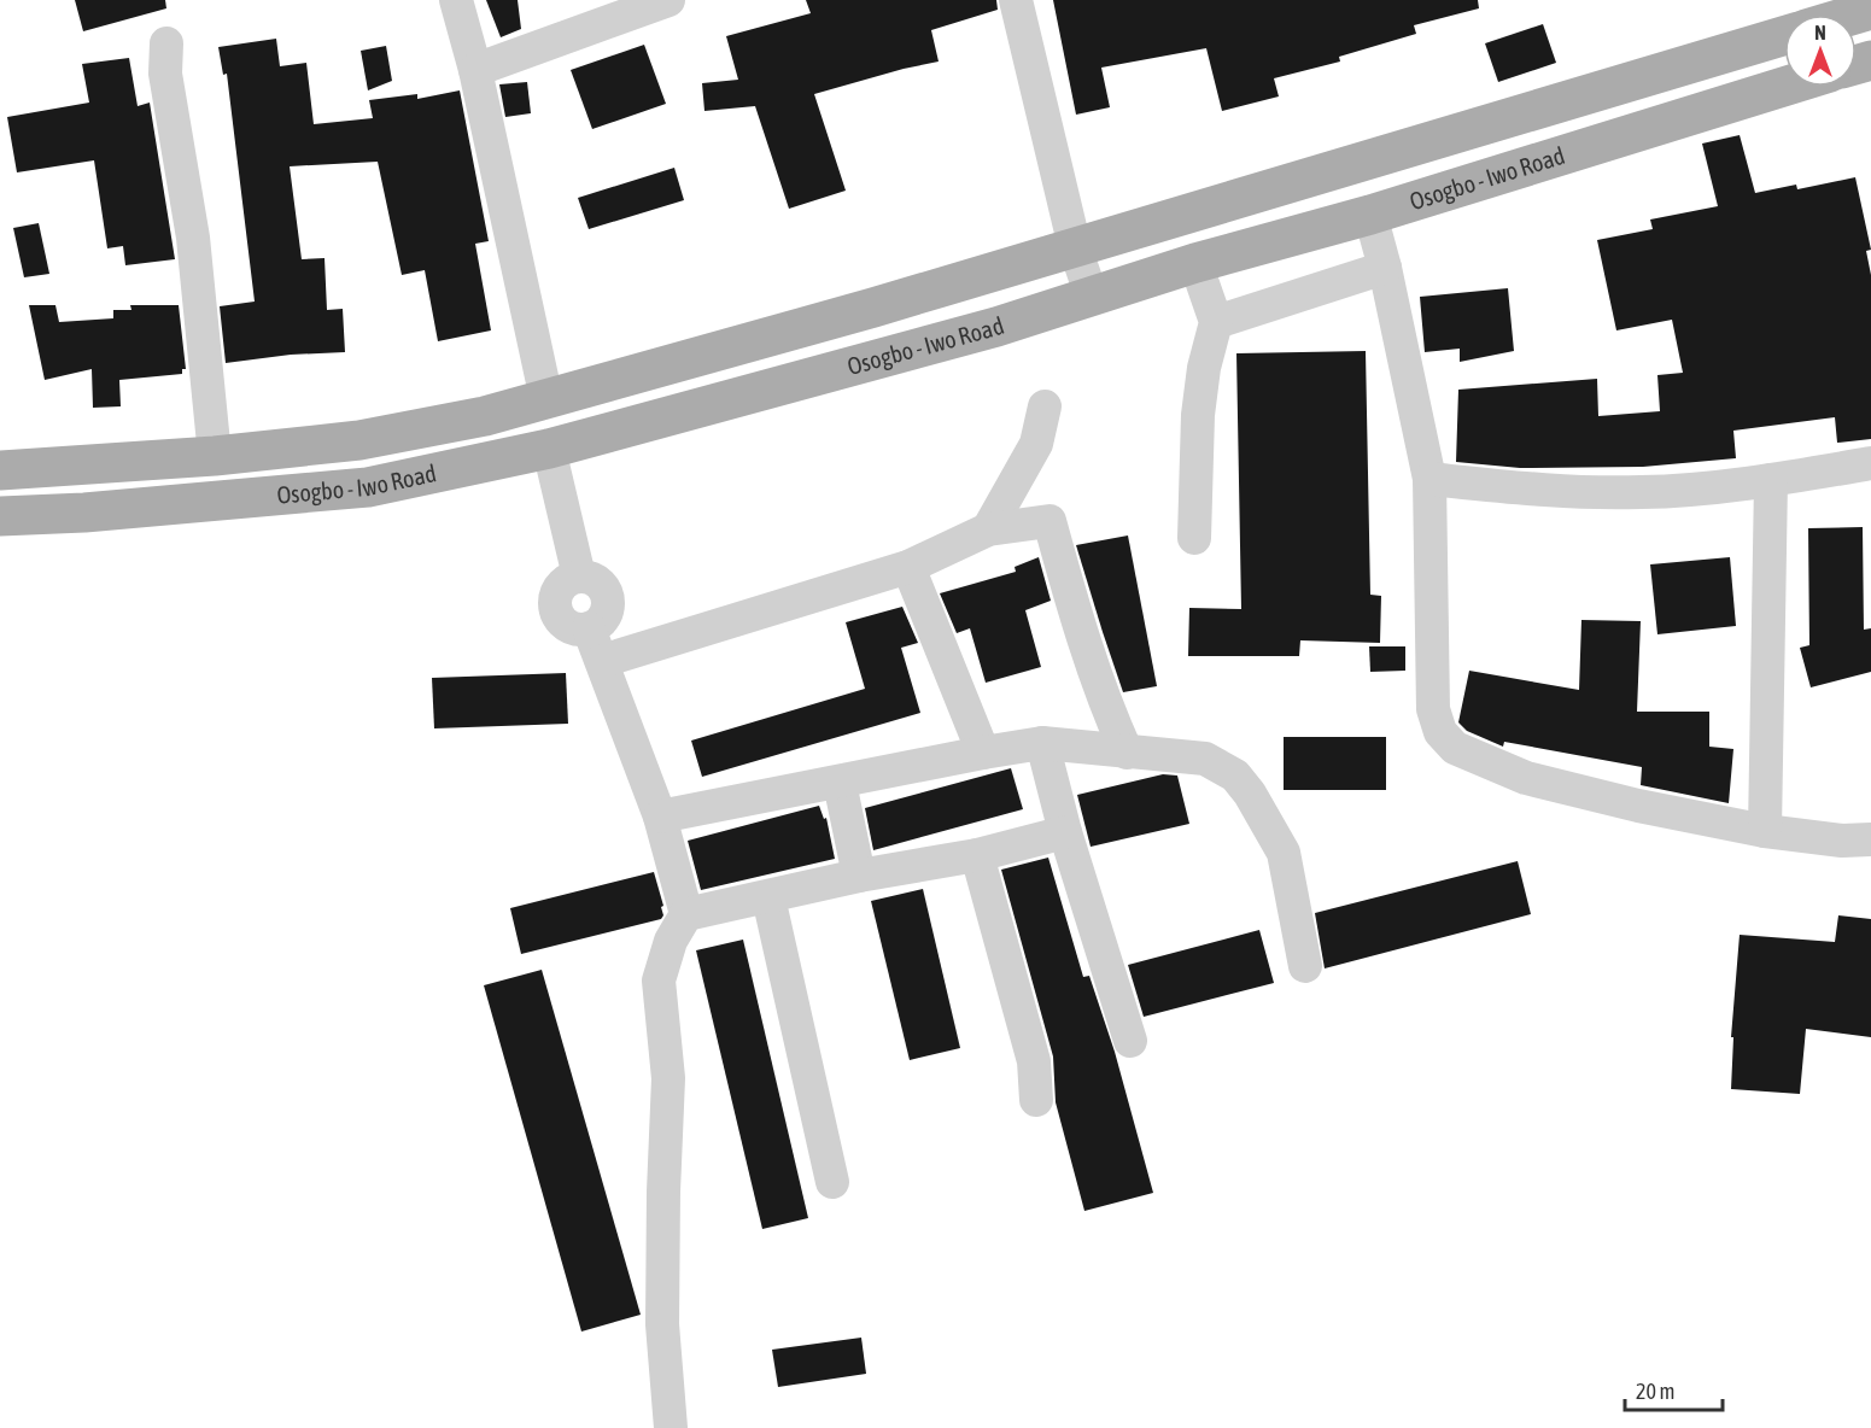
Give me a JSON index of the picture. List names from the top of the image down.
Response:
{
  "streets": {
    "main road": ["Osogbo - Iwo Road"]
  },
  "scale_bar": "20 m",
  "north": "top"
}
